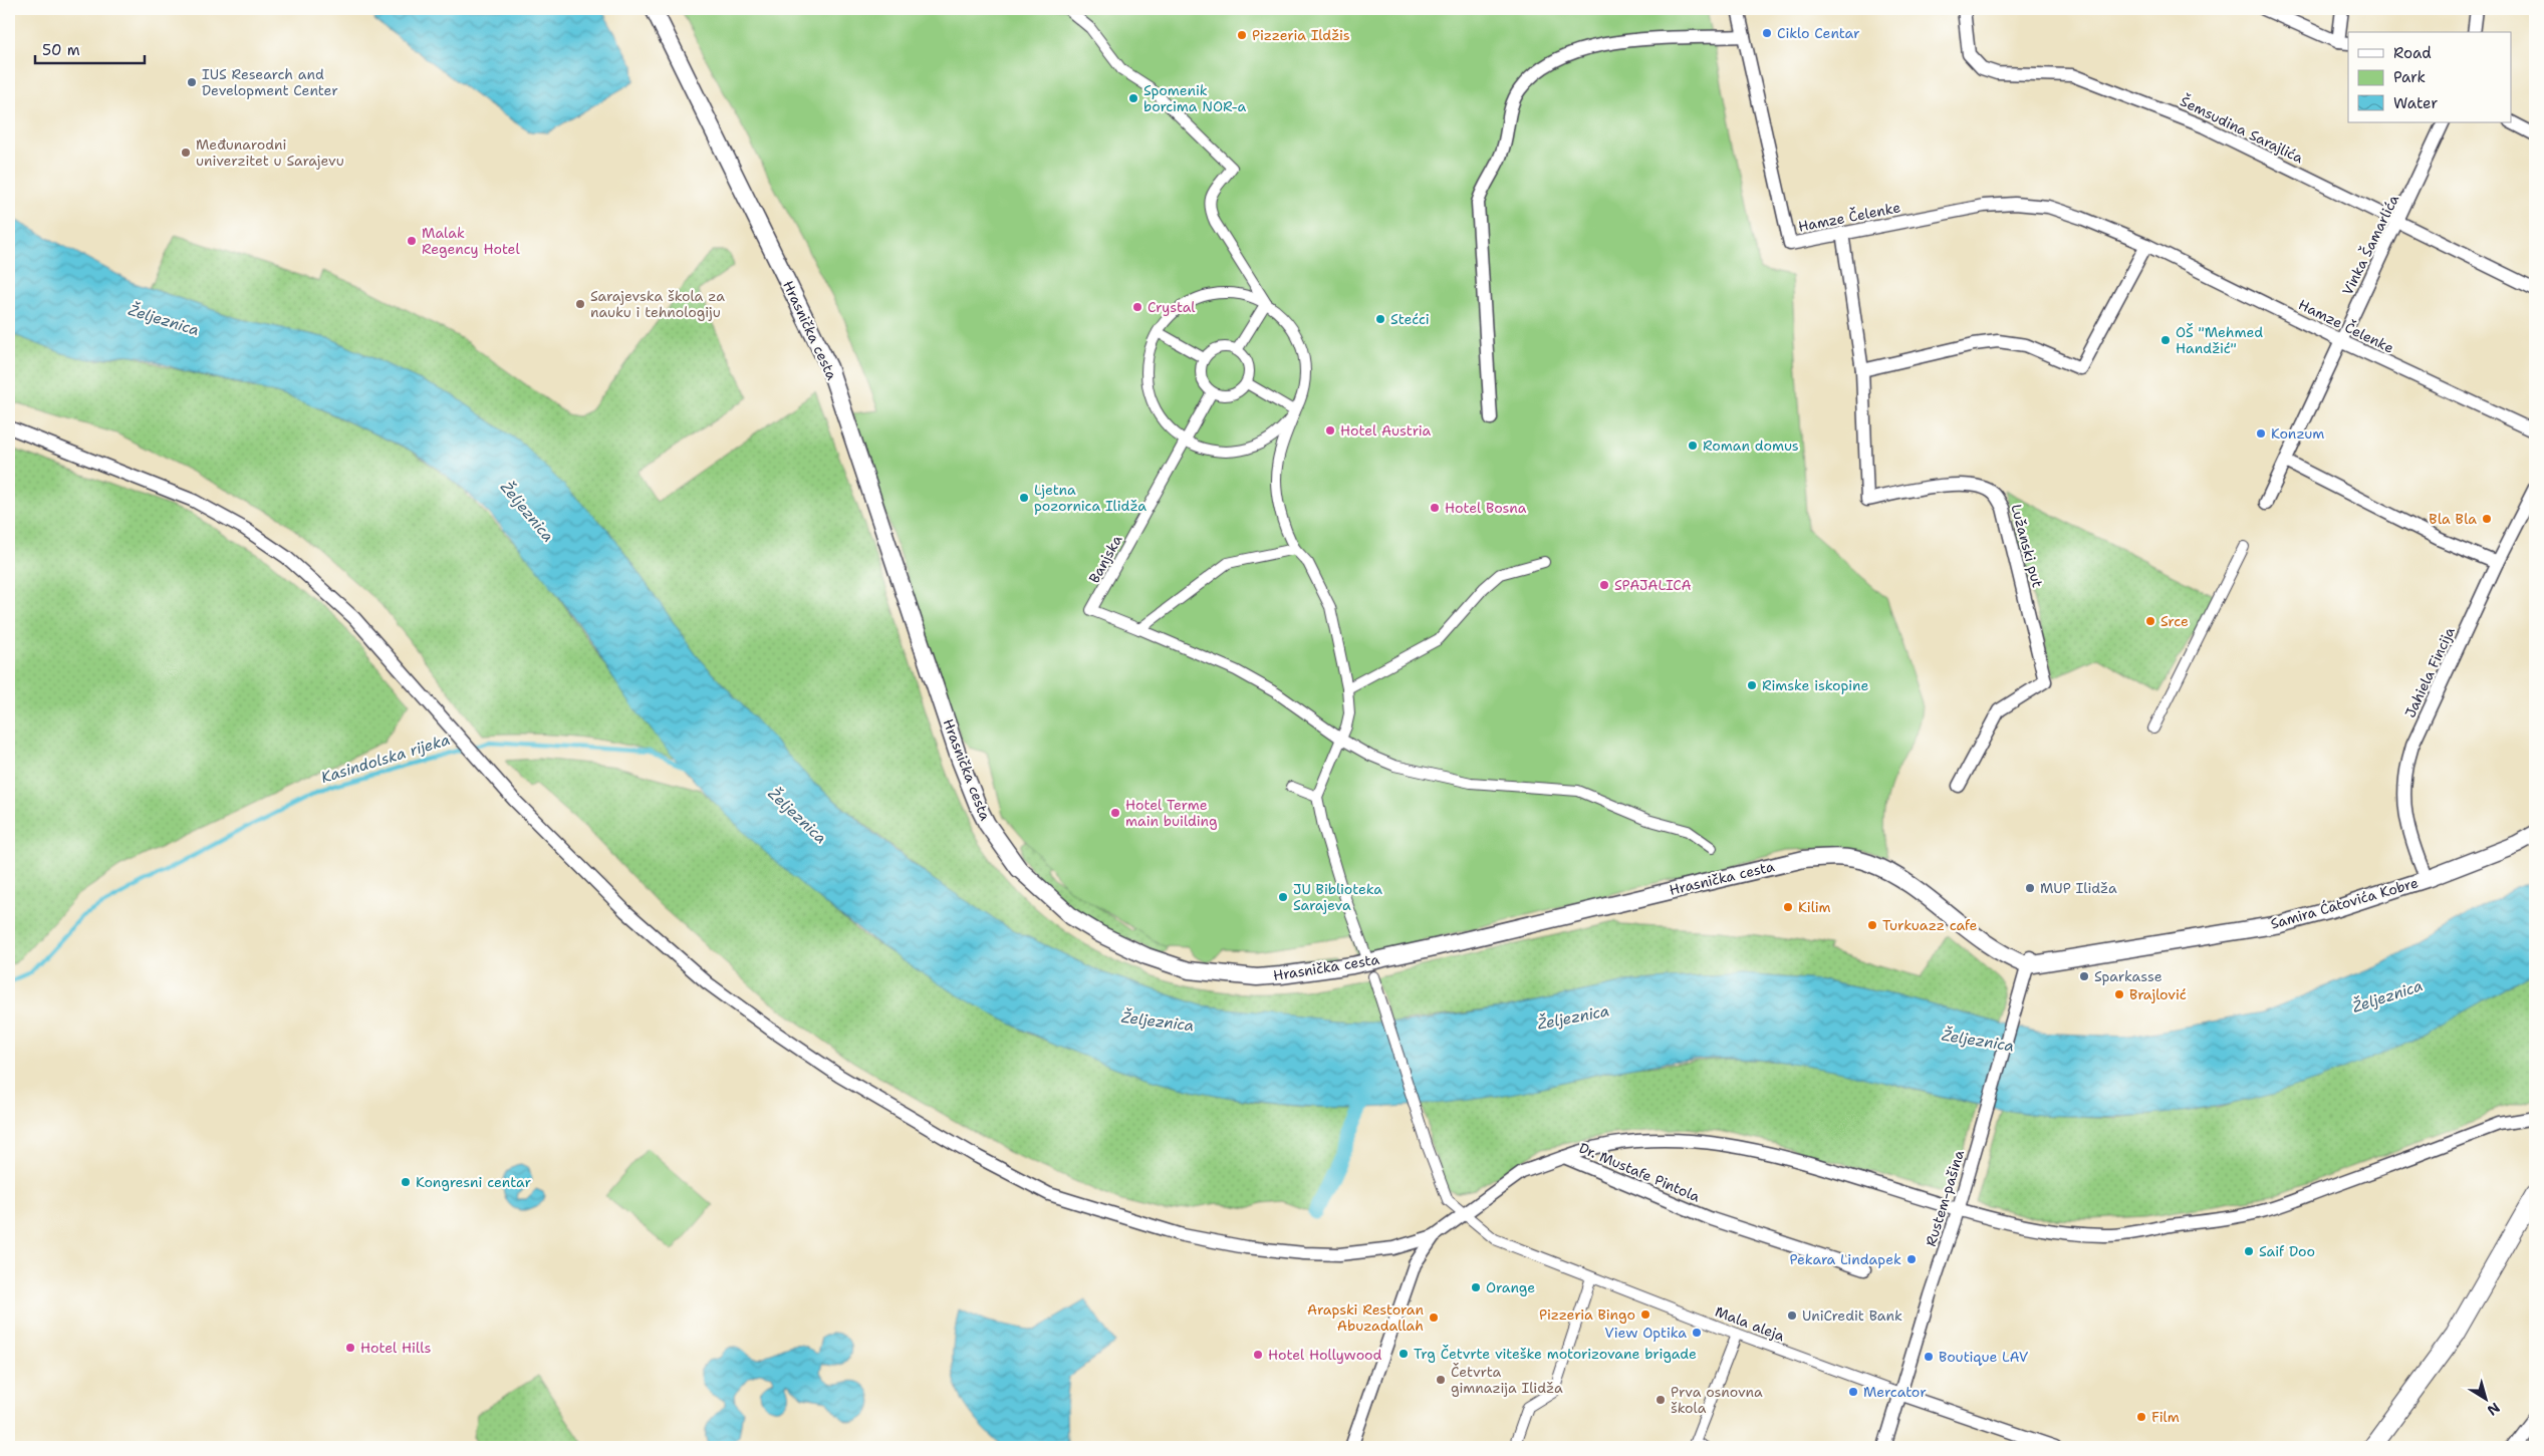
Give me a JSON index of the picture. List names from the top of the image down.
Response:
{
  "streets": {
    "street": [
      "Šemsudina Sarajlića",
      "Hamze Čelenke",
      "Vinka Šamarlića",
      "Hrasnička cesta",
      "Lužanski put",
      "Banjska",
      "Jahiela Fincija",
      "Samira Ćatovića Kobre",
      "Dr. Mustafe Pintola",
      "Rustem-pašina",
      "Mala aleja"
    ]
  },
  "crossings": [
    ["Šemsudina Sarajlića", "Vinka Šamarlića"],
    ["Hamze Čelenke", "Vinka Šamarlića"],
    ["Hamze Čelenke", "Lužanski put"],
    ["Hrasnička cesta", "Samira Ćatovića Kobre"],
    ["Hrasnička cesta", "Rustem-pašina"],
    ["Hrasnička cesta", "Mala aleja"],
    ["Jahiela Fincija", "Samira Ćatovića Kobre"],
    ["Samira Ćatovića Kobre", "Rustem-pašina"],
    ["Dr. Mustafe Pintola", "Mala aleja"],
    ["Rustem-pašina", "Mala aleja"]
  ],
  "water": ["Željeznica", "Kasindolska rijeka"],
  "places": [
    "Ciklo Centar",
    "Pizzeria Ildžis",
    "IUS Research and Development Center",
    "Spomenik borcima NOR-a",
    "Međunarodni univerzitet u Sarajevu",
    "Malak Regency Hotel",
    "Sarajevska škola za nauku i tehnologiju",
    "Crystal",
    "Stećci",
    "OŠ \"Mehmed Handžić\"",
    "Hotel Austria",
    "Konzum",
    "Roman domus",
    "Ljetna pozornica Ilidža",
    "Hotel Bosna",
    "Bla Bla",
    "SPAJALICA",
    "Srce",
    "Rimske iskopine",
    "Hotel Terme main building",
    "MUP Ilidža",
    "JU Biblioteka Sarajeva",
    "Kilim",
    "Turkuazz cafe",
    "Sparkasse",
    "Brajlović",
    "Kongresni centar",
    "Saif Doo",
    "Pekara Lindapek",
    "Orange",
    "Pizzeria Bingo",
    "UniCredit Bank",
    "Arapski Restoran Abuzadallah",
    "View Optika",
    "Hotel Hills",
    "Trg Četvrte viteške motorizovane brigade",
    "Hotel Hollywood",
    "Boutique LAV",
    "Četvrta gimnazija Ilidža",
    "Mercator",
    "Prva osnovna škola",
    "Film"
  ],
  "legend": ["Road", "Park", "Water"],
  "scale_bar": "50 m",
  "north": "bottom right"
}
